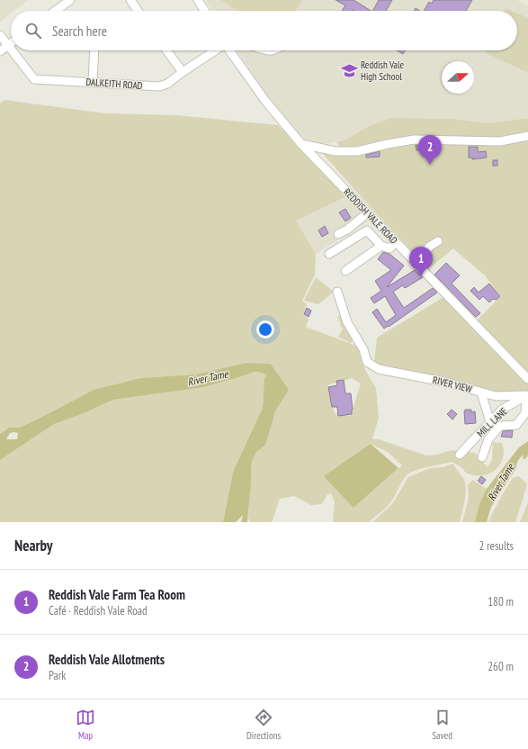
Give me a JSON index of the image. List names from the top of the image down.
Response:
{
  "streets": {
    "street": [
      "DALKEITH ROAD",
      "REDDISH VALE ROAD",
      "RIVER VIEW",
      "MILL LANE"
    ]
  },
  "crossings": [
    ["RIVER VIEW", "MILL LANE"]
  ],
  "water": ["River Tame"],
  "places": {
    "school or university": ["Reddish Vale High School"]
  },
  "north": "right",
  "page": {
    "search": "Search here",
    "pins": ["2", "1"],
    "heading": ["Nearby", "2 results"],
    "list": [
      {
        "mark": "1",
        "name": "Reddish Vale Farm Tea Room",
        "note": "Café · Reddish Vale Road",
        "value": "180 m"
      },
      {
        "mark": "2",
        "name": "Reddish Vale Allotments",
        "note": "Park",
        "value": "260 m"
      }
    ],
    "nav": ["Map", "Directions", "Saved"]
  }
}
